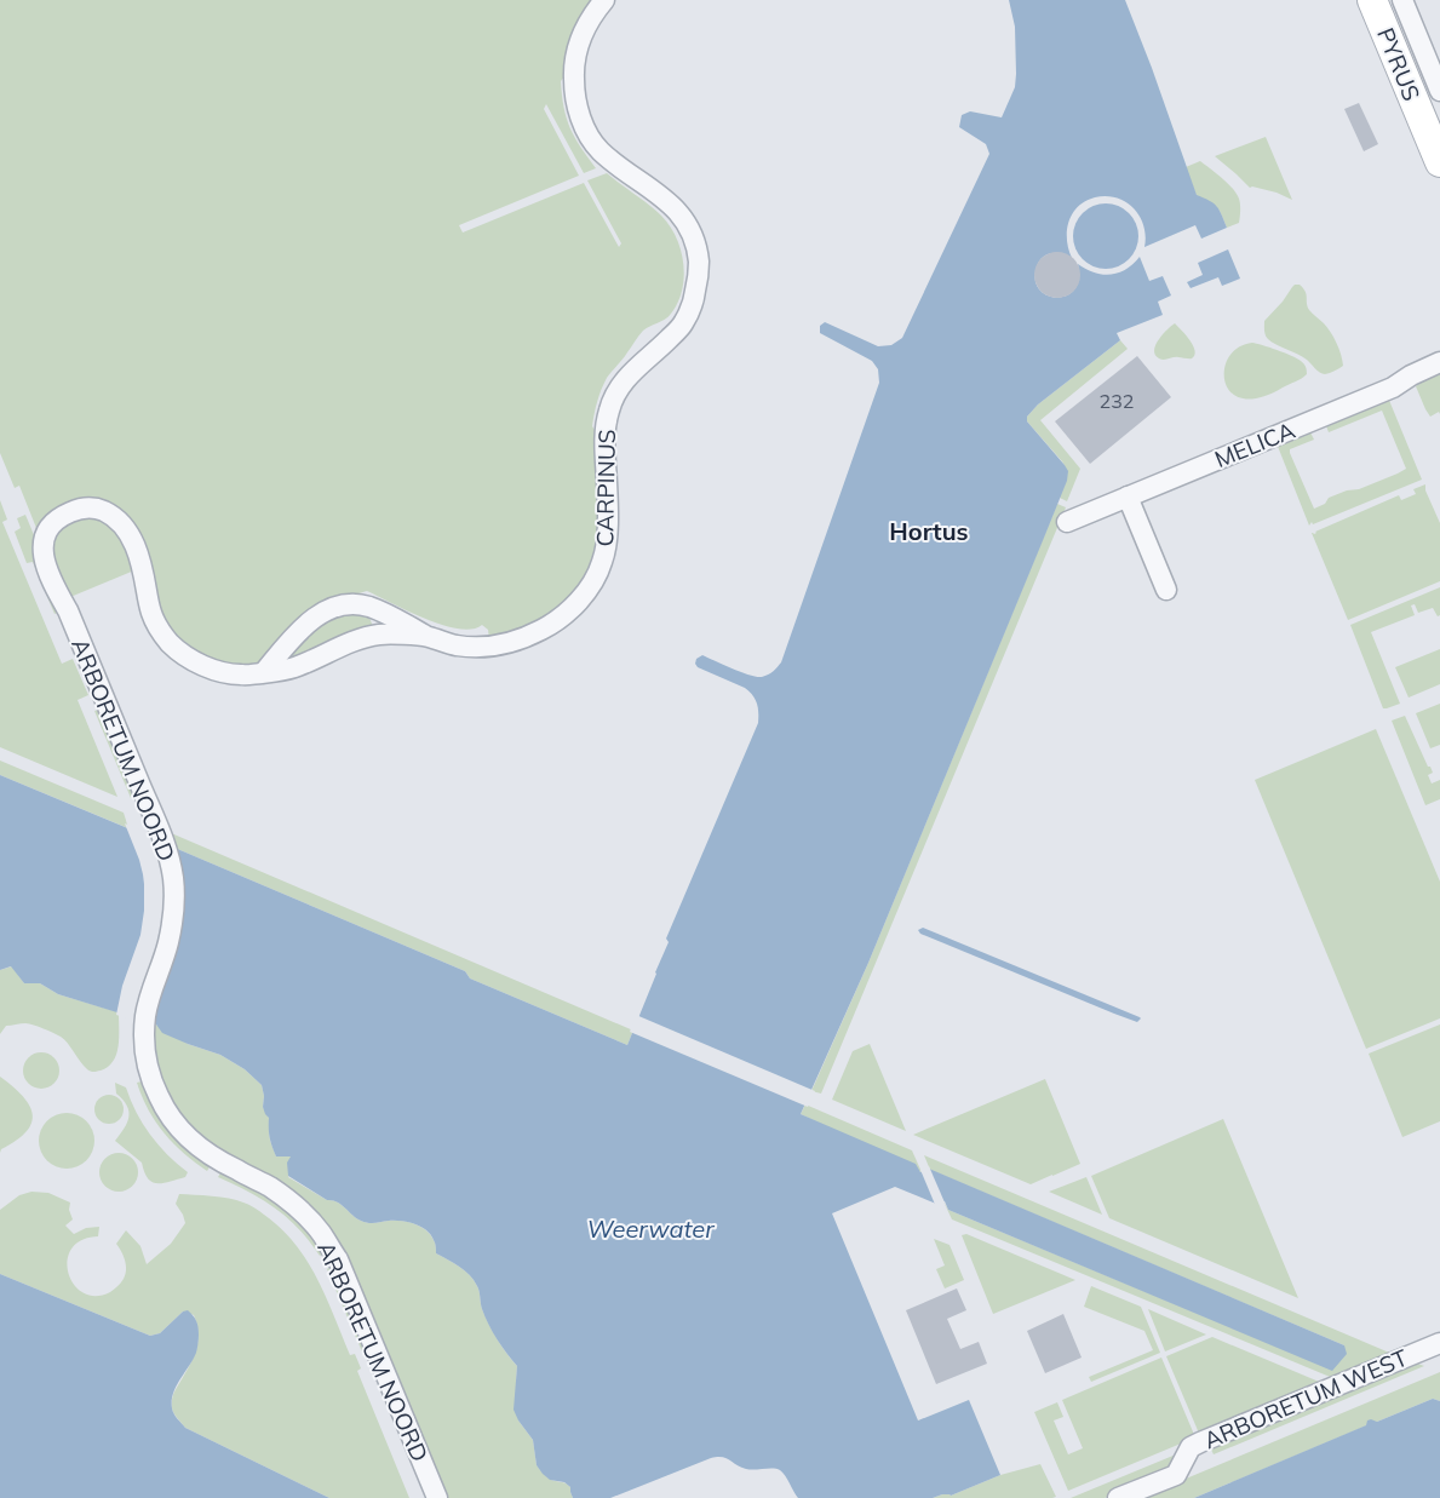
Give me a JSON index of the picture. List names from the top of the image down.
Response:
{
  "streets": {
    "street": [
      "PYRUS",
      "MELICA",
      "CARPINUS",
      "ARBORETUM NOORD",
      "ARBORETUM WEST"
    ]
  },
  "crossings": [
    ["CARPINUS", "ARBORETUM NOORD"]
  ],
  "districts": ["Hortus"],
  "water": ["Weerwater"],
  "house_numbers": ["232"]
}
